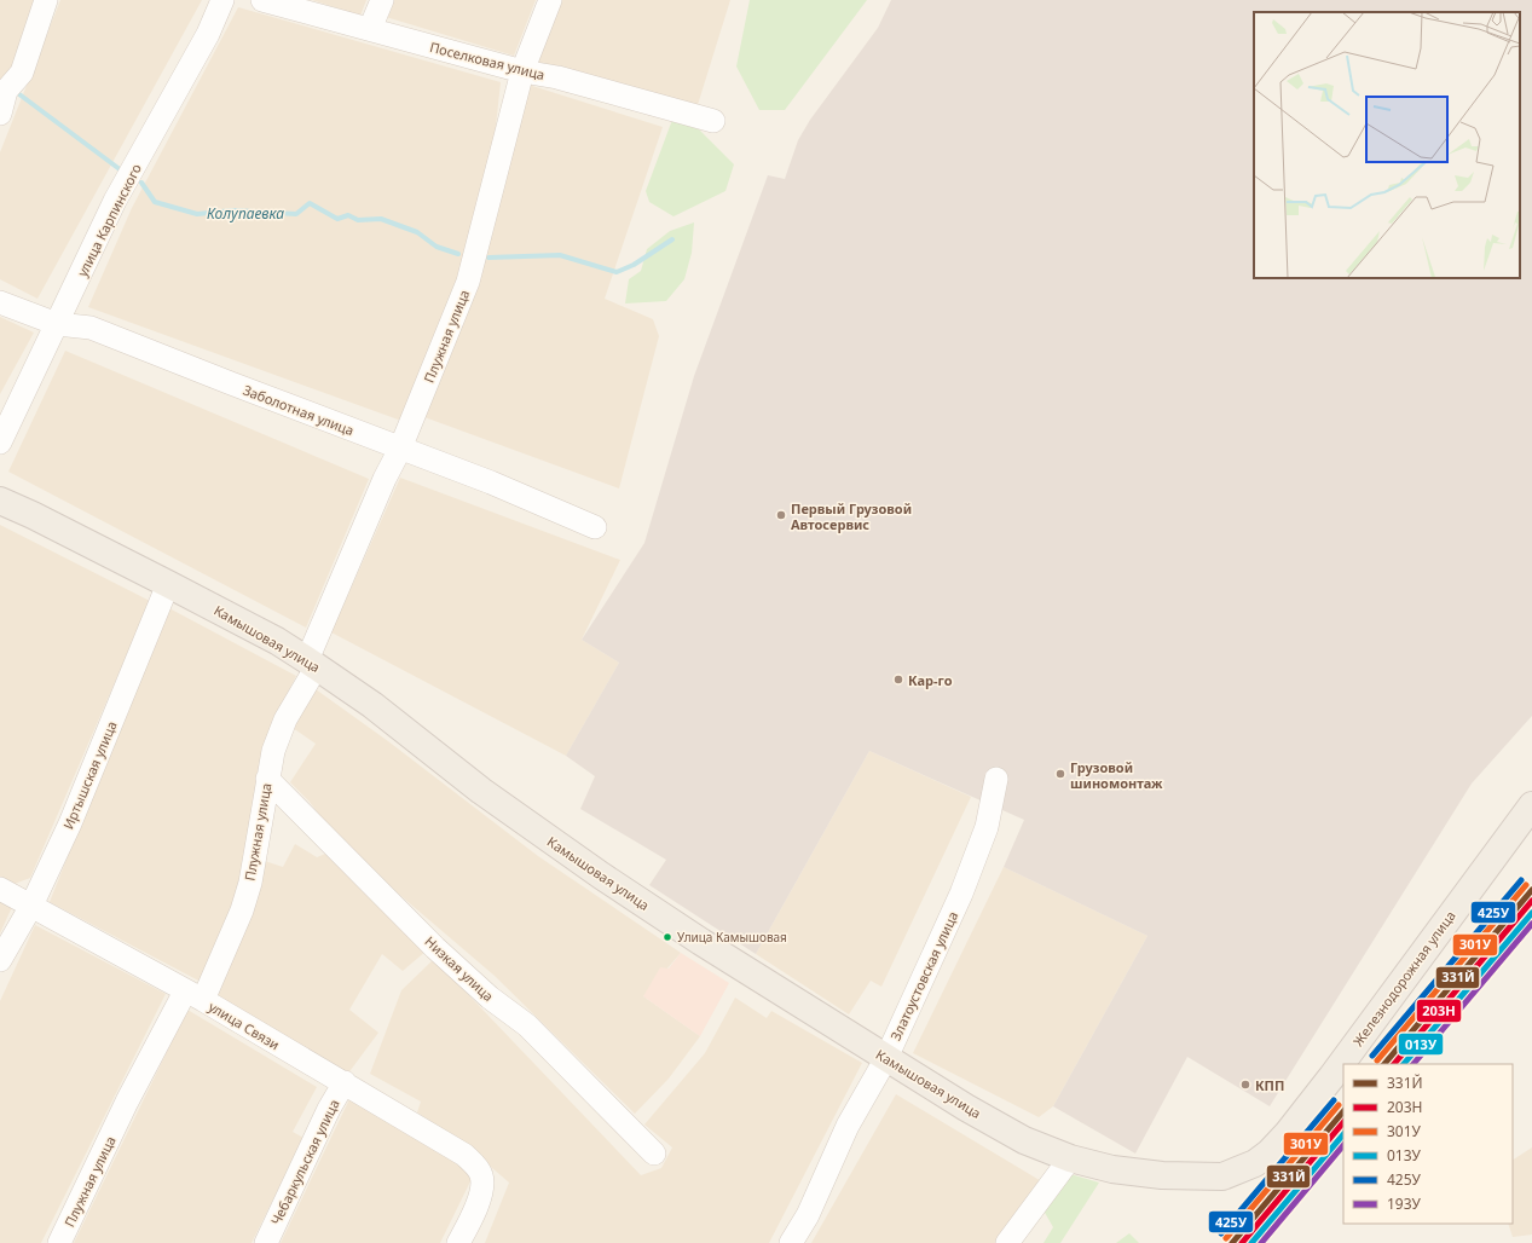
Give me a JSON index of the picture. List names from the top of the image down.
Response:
{
  "streets": {
    "main road": ["Камышовая улица", "Железнодорожная улица"],
    "street": [
      "Поселковая улица",
      "улица Карпинского",
      "Плужная улица",
      "Заболотная улица",
      "Иртышская улица",
      "Низкая улица",
      "Златоустовская улица",
      "улица Связи",
      "Чебаркульская улица"
    ]
  },
  "crossings": [
    ["Поселковая улица", "Плужная улица"],
    ["улица Карпинского", "Заболотная улица"],
    ["Плужная улица", "Заболотная улица"],
    ["Плужная улица", "Камышовая улица"],
    ["Плужная улица", "Низкая улица"],
    ["Плужная улица", "улица Связи"],
    ["Камышовая улица", "Иртышская улица"],
    ["Камышовая улица", "Златоустовская улица"],
    ["Камышовая улица", "Железнодорожная улица"],
    ["Иртышская улица", "улица Связи"],
    ["улица Связи", "Чебаркульская улица"]
  ],
  "water": ["Колупаевка"],
  "places": [
    "Первый Грузовой Автосервис",
    "Кар-го",
    "Грузовой шиномонтаж",
    "Улица Камышовая",
    "КПП"
  ],
  "lines": [
    "transit line 425У",
    "transit line 301У",
    "transit line 331Й",
    "transit line 203Н",
    "transit line 013У",
    "transit line 193У"
  ],
  "legend": [
    "331Й",
    "203Н",
    "301У",
    "013У",
    "425У",
    "193У"
  ]
}
